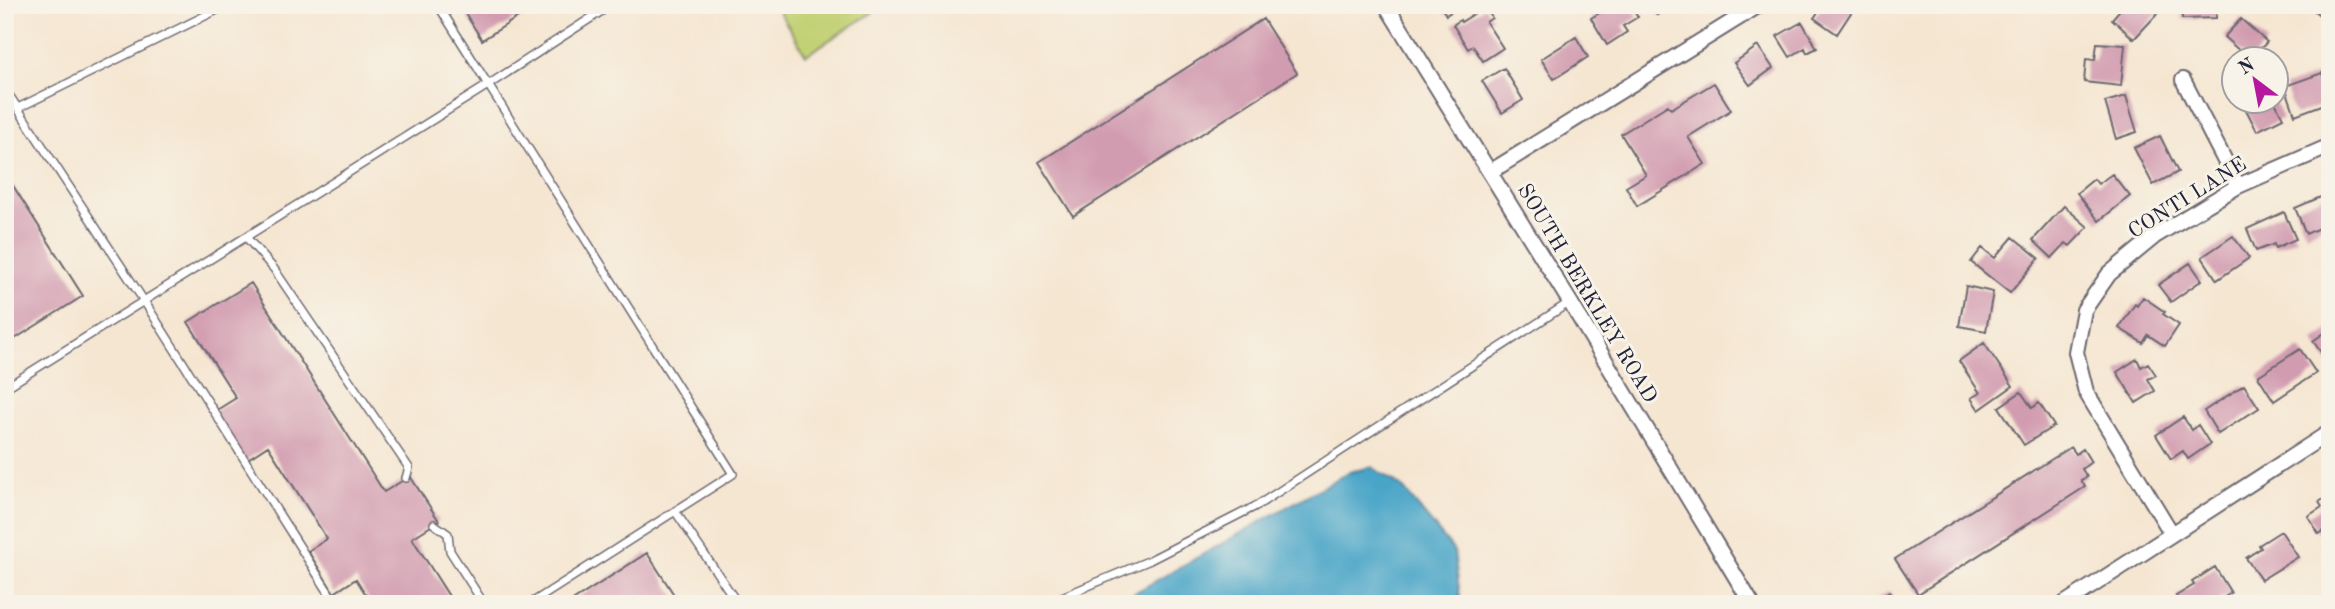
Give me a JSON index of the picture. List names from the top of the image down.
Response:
{
  "streets": {
    "street": ["CONTI LANE", "SOUTH BERKLEY ROAD"]
  },
  "north": "top left"
}
